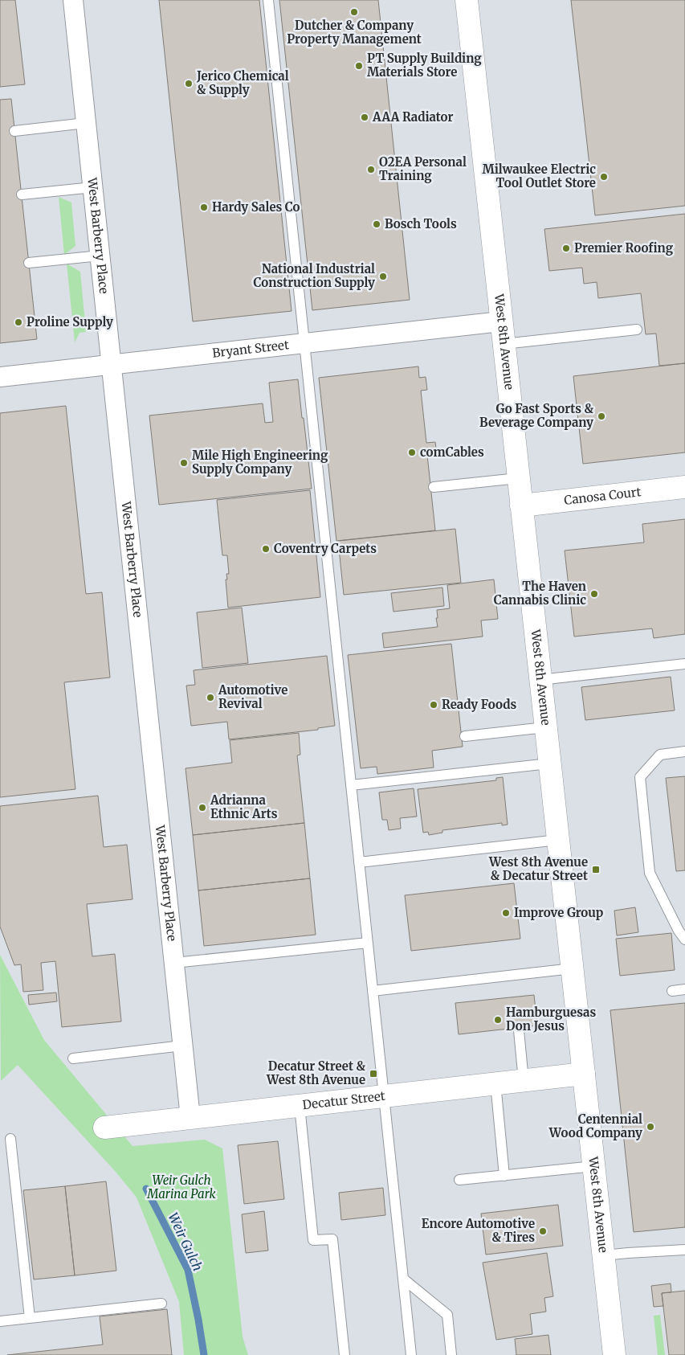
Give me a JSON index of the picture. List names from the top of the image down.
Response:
{
  "streets": {
    "main road": ["West 8th Avenue", "Canosa Court", "Decatur Street"],
    "street": ["West Barberry Place", "Bryant Street"]
  },
  "crossings": [
    ["West Barberry Place", "Bryant Street"],
    ["West Barberry Place", "Decatur Street"],
    ["West 8th Avenue", "Bryant Street"],
    ["West 8th Avenue", "Canosa Court"],
    ["West 8th Avenue", "Decatur Street"]
  ],
  "water": ["Weir Gulch"],
  "parks": ["Weir Gulch Marina Park"],
  "places": {
    "other": [
      "Dutcher & Company Property Management",
      "PT Supply Building Materials Store",
      "Jerico Chemical & Supply",
      "AAA Radiator",
      "O2EA Personal Training",
      "Milwaukee Electric Tool Outlet Store",
      "Hardy Sales Co",
      "Bosch Tools",
      "Premier Roofing",
      "National Industrial Construction Supply",
      "Proline Supply",
      "Go Fast Sports & Beverage Company",
      "comCables",
      "Mile High Engineering Supply Company",
      "Coventry Carpets",
      "The Haven Cannabis Clinic",
      "Automotive Revival",
      "Ready Foods",
      "Adrianna Ethnic Arts",
      "Improve Group",
      "Hamburguesas Don Jesus",
      "Centennial Wood Company",
      "Encore Automotive & Tires"
    ],
    "transit": ["West 8th Avenue & Decatur Street", "Decatur Street & West 8th Avenue"]
  }
}
